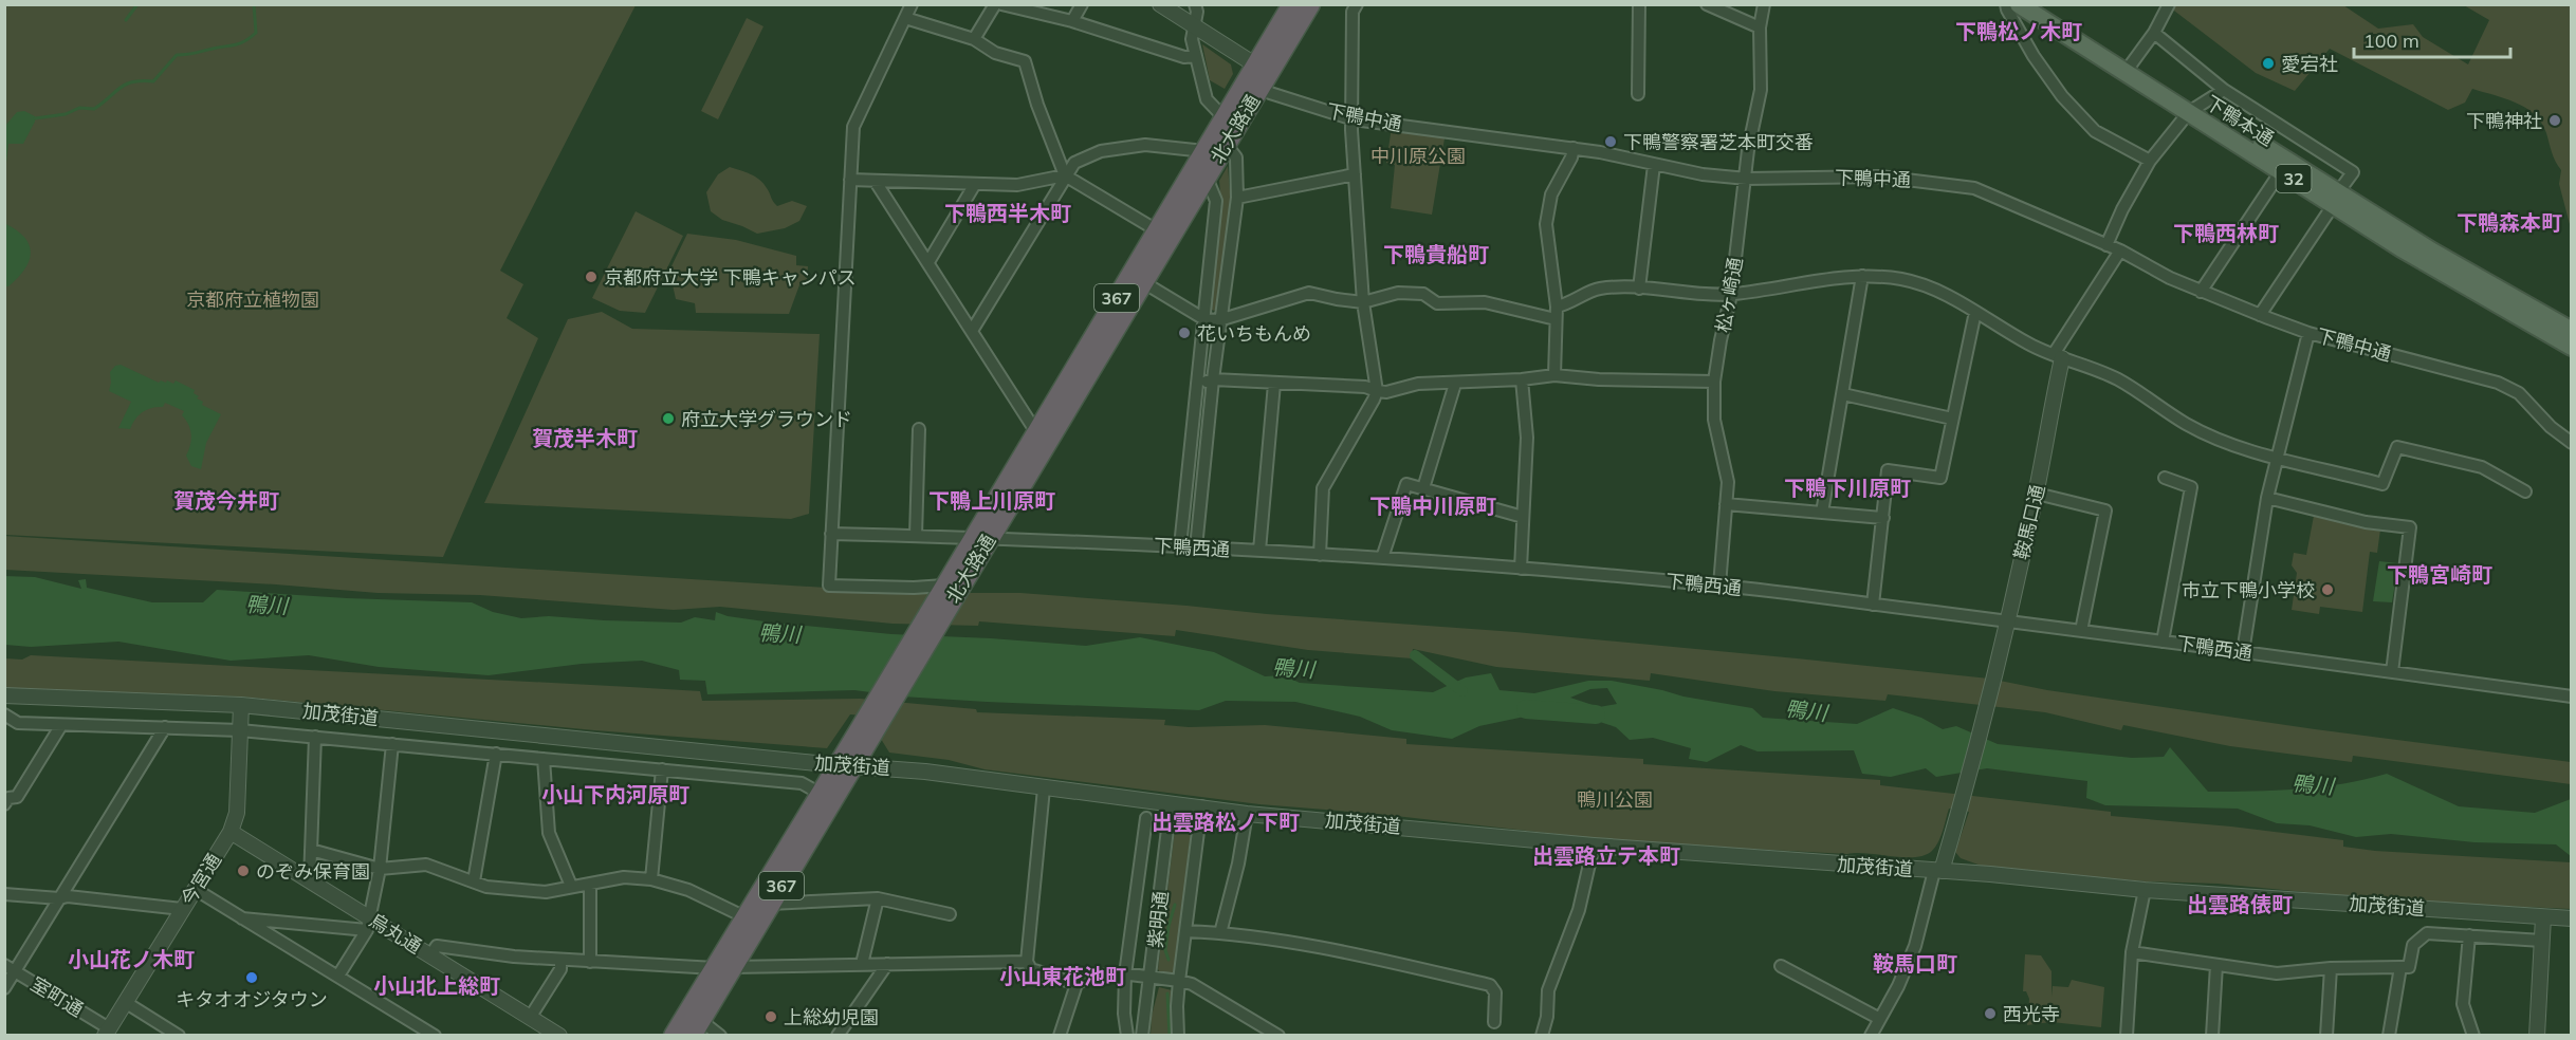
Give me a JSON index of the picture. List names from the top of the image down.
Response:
{
  "streets": {
    "highway": ["北大路通", "367"],
    "main road": ["下鴨本通", "32"],
    "street": [
      "下鴨中通",
      "松ヶ崎通",
      "鞍馬口通",
      "下鴨西通",
      "加茂街道",
      "今宮通",
      "紫明通",
      "烏丸通",
      "室町通"
    ]
  },
  "crossings": [
    ["下鴨中通", "北大路通"],
    ["下鴨中通", "松ヶ崎通"],
    ["下鴨中通", "鞍馬口通"],
    ["北大路通", "下鴨西通"],
    ["北大路通", "加茂街道"],
    ["松ヶ崎通", "下鴨西通"],
    ["鞍馬口通", "下鴨西通"],
    ["鞍馬口通", "加茂街道"],
    ["加茂街道", "今宮通"],
    ["加茂街道", "紫明通"],
    ["今宮通", "烏丸通"],
    ["今宮通", "室町通"]
  ],
  "districts": [
    "下鴨松ノ木町",
    "下鴨西半木町",
    "下鴨森本町",
    "下鴨西林町",
    "下鴨貴船町",
    "賀茂半木町",
    "下鴨下川原町",
    "賀茂今井町",
    "下鴨上川原町",
    "下鴨中川原町",
    "下鴨宮崎町",
    "小山下内河原町",
    "出雲路松ノ下町",
    "出雲路立テ本町",
    "出雲路俵町",
    "小山花ノ木町",
    "鞍馬口町",
    "小山東花池町",
    "小山北上総町"
  ],
  "water": ["鴨川"],
  "parks": ["中川原公園", "京都府立植物園", "鴨川公園"],
  "places": [
    "愛宕社",
    "下鴨神社",
    "下鴨警察署芝本町交番",
    "京都府立大学 下鴨キャンパス",
    "花いちもんめ",
    "府立大学グラウンド",
    "市立下鴨小学校",
    "のぞみ保育園",
    "キタオオジタウン",
    "西光寺",
    "上総幼児園"
  ],
  "scale_bar": "100 m"
}
